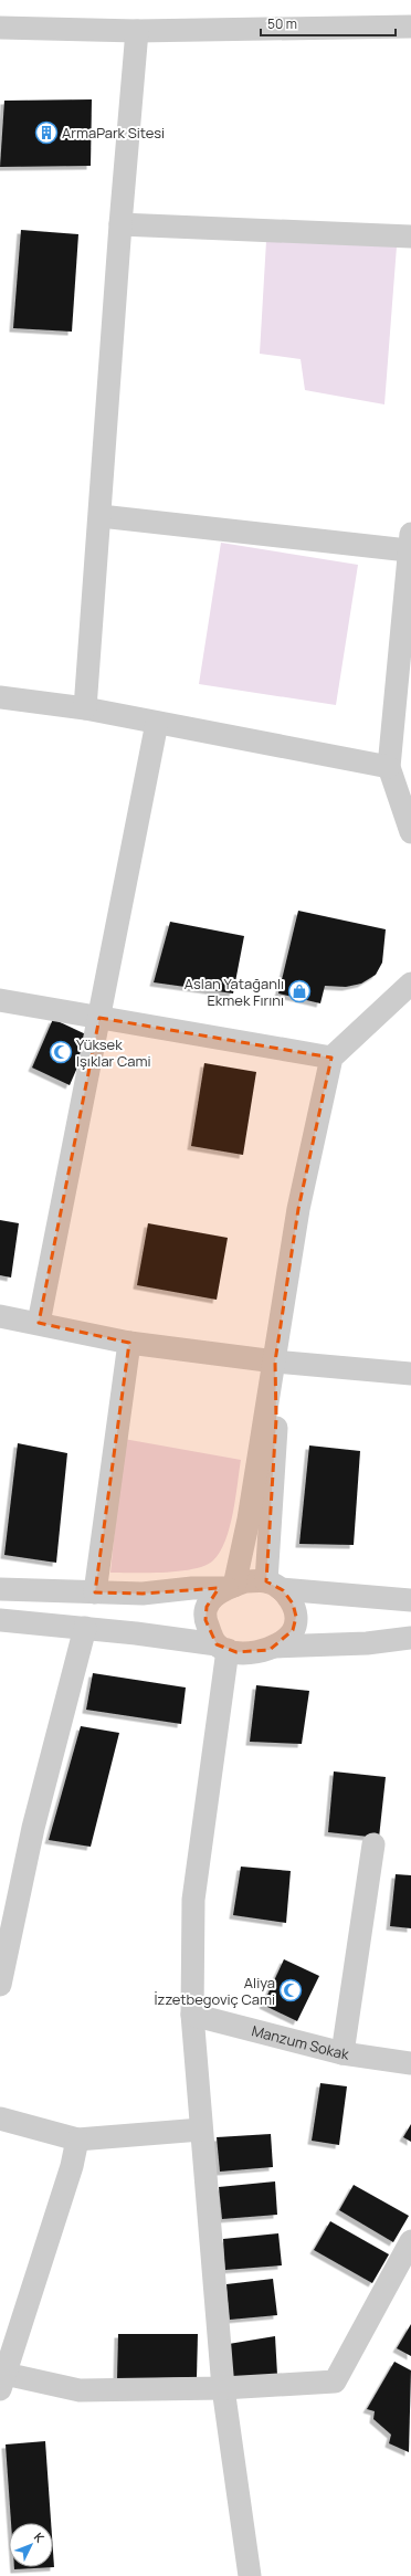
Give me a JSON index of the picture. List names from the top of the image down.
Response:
{
  "streets": {
    "street": ["Manzum Sokak"]
  },
  "places": {
    "building": ["ArmaPark Sitesi"],
    "shop": ["Aslan Yatağanlı Ekmek Fırını"],
    "mosque": ["Yüksek Işıklar Cami", "Aliya İzzetbegoviç Cami"]
  },
  "scale_bar": "50 m",
  "north": "top right"
}
